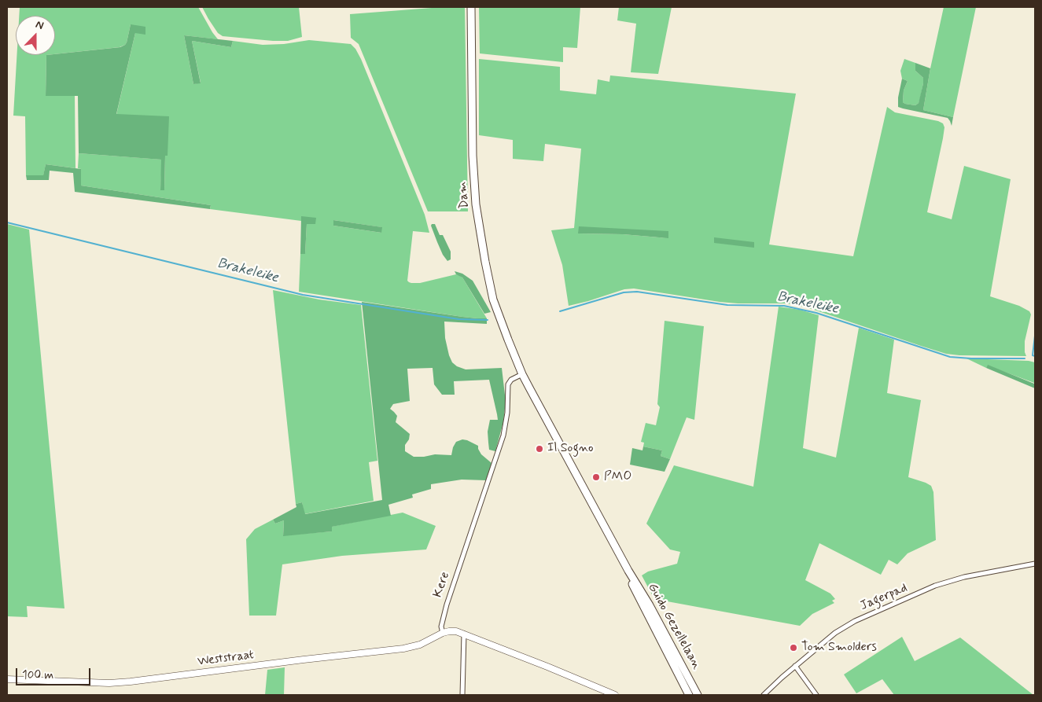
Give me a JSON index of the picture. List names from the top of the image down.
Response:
{
  "streets": {
    "main road": ["Dam", "Guido Gezellelaan"],
    "street": ["Kere", "Jagerpad", "Weststraat"]
  },
  "crossings": [
    ["Dam", "Kere"],
    ["Dam", "Guido Gezellelaan"],
    ["Kere", "Guido Gezellelaan"],
    ["Kere", "Weststraat"]
  ],
  "water": ["Brakeleike"],
  "places": ["Il Sogno", "PMO", "Tom Smolders"],
  "scale_bar": "100 m",
  "north": "top"
}
